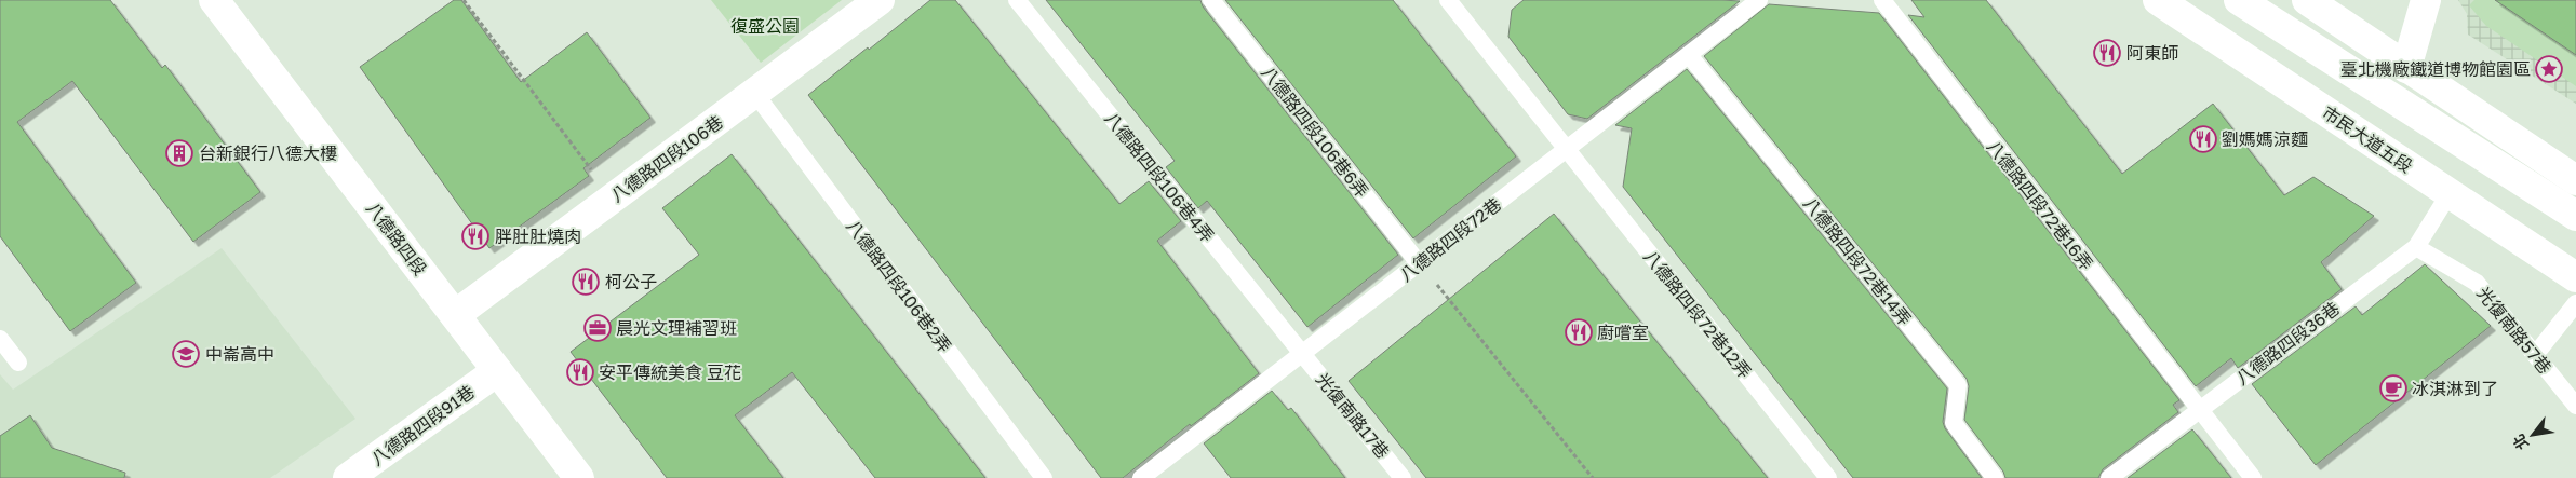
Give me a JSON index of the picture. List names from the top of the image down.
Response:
{
  "streets": {
    "main road": [
      "市民大道五段",
      "八德路四段106巷",
      "八德路四段",
      "八德路四段91巷"
    ],
    "lane": [
      "八德路四段106巷6弄",
      "八德路四段106巷4弄",
      "八德路四段72巷16弄",
      "八德路四段72巷",
      "八德路四段72巷14弄",
      "八德路四段106巷2弄",
      "八德路四段72巷12弄",
      "光復南路57巷",
      "八德路四段36巷",
      "光復南路17巷"
    ]
  },
  "crossings": [
    ["八德路四段106巷6弄", "八德路四段72巷"],
    ["市民大道五段", "八德路四段36巷"],
    ["八德路四段106巷", "八德路四段"],
    ["八德路四段106巷", "八德路四段106巷2弄"],
    ["八德路四段106巷4弄", "八德路四段72巷"],
    ["八德路四段106巷4弄", "光復南路17巷"],
    ["八德路四段72巷16弄", "八德路四段36巷"],
    ["八德路四段", "八德路四段91巷"],
    ["八德路四段72巷", "八德路四段72巷14弄"],
    ["八德路四段72巷", "八德路四段72巷12弄"],
    ["八德路四段72巷", "光復南路17巷"],
    ["光復南路57巷", "八德路四段36巷"]
  ],
  "parks": ["復盛公園"],
  "places": {
    "restaurant": [
      "阿東師",
      "劉媽媽涼麵",
      "胖肚肚燒肉",
      "柯公子",
      "廚嚐室",
      "安平傳統美食 豆花"
    ],
    "place": ["臺北機廠鐵道博物館園區"],
    "building": ["台新銀行八德大樓"],
    "office": ["晨光文理補習班"],
    "school or university": ["中崙高中"],
    "cafe": ["冰淇淋到了"]
  },
  "north": "bottom left"
}
